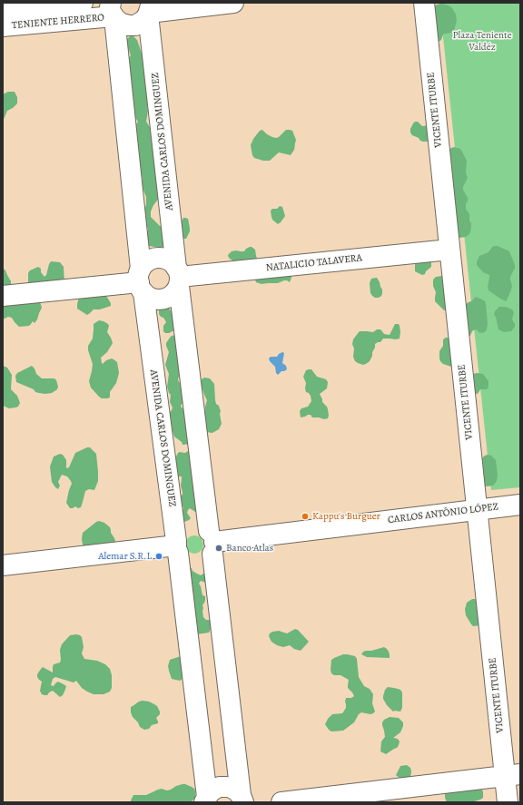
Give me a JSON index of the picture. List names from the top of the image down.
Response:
{
  "streets": {
    "street": [
      "TENIENTE HERRERO",
      "VICENTE ITURBE",
      "AVENIDA CARLOS DOMINGUEZ",
      "NATALICIO TALAVERA",
      "CARLOS ANTÔNIO LÓPEZ"
    ]
  },
  "crossings": [
    ["TENIENTE HERRERO", "AVENIDA CARLOS DOMINGUEZ"],
    ["VICENTE ITURBE", "NATALICIO TALAVERA"],
    ["VICENTE ITURBE", "CARLOS ANTÔNIO LÓPEZ"],
    ["AVENIDA CARLOS DOMINGUEZ", "NATALICIO TALAVERA"],
    ["AVENIDA CARLOS DOMINGUEZ", "CARLOS ANTÔNIO LÓPEZ"]
  ],
  "parks": ["Plaza Teniente Valdéz"],
  "places": ["Kappu's Burguer", "Banco Atlas", "Alemar S.R.L"]
}
